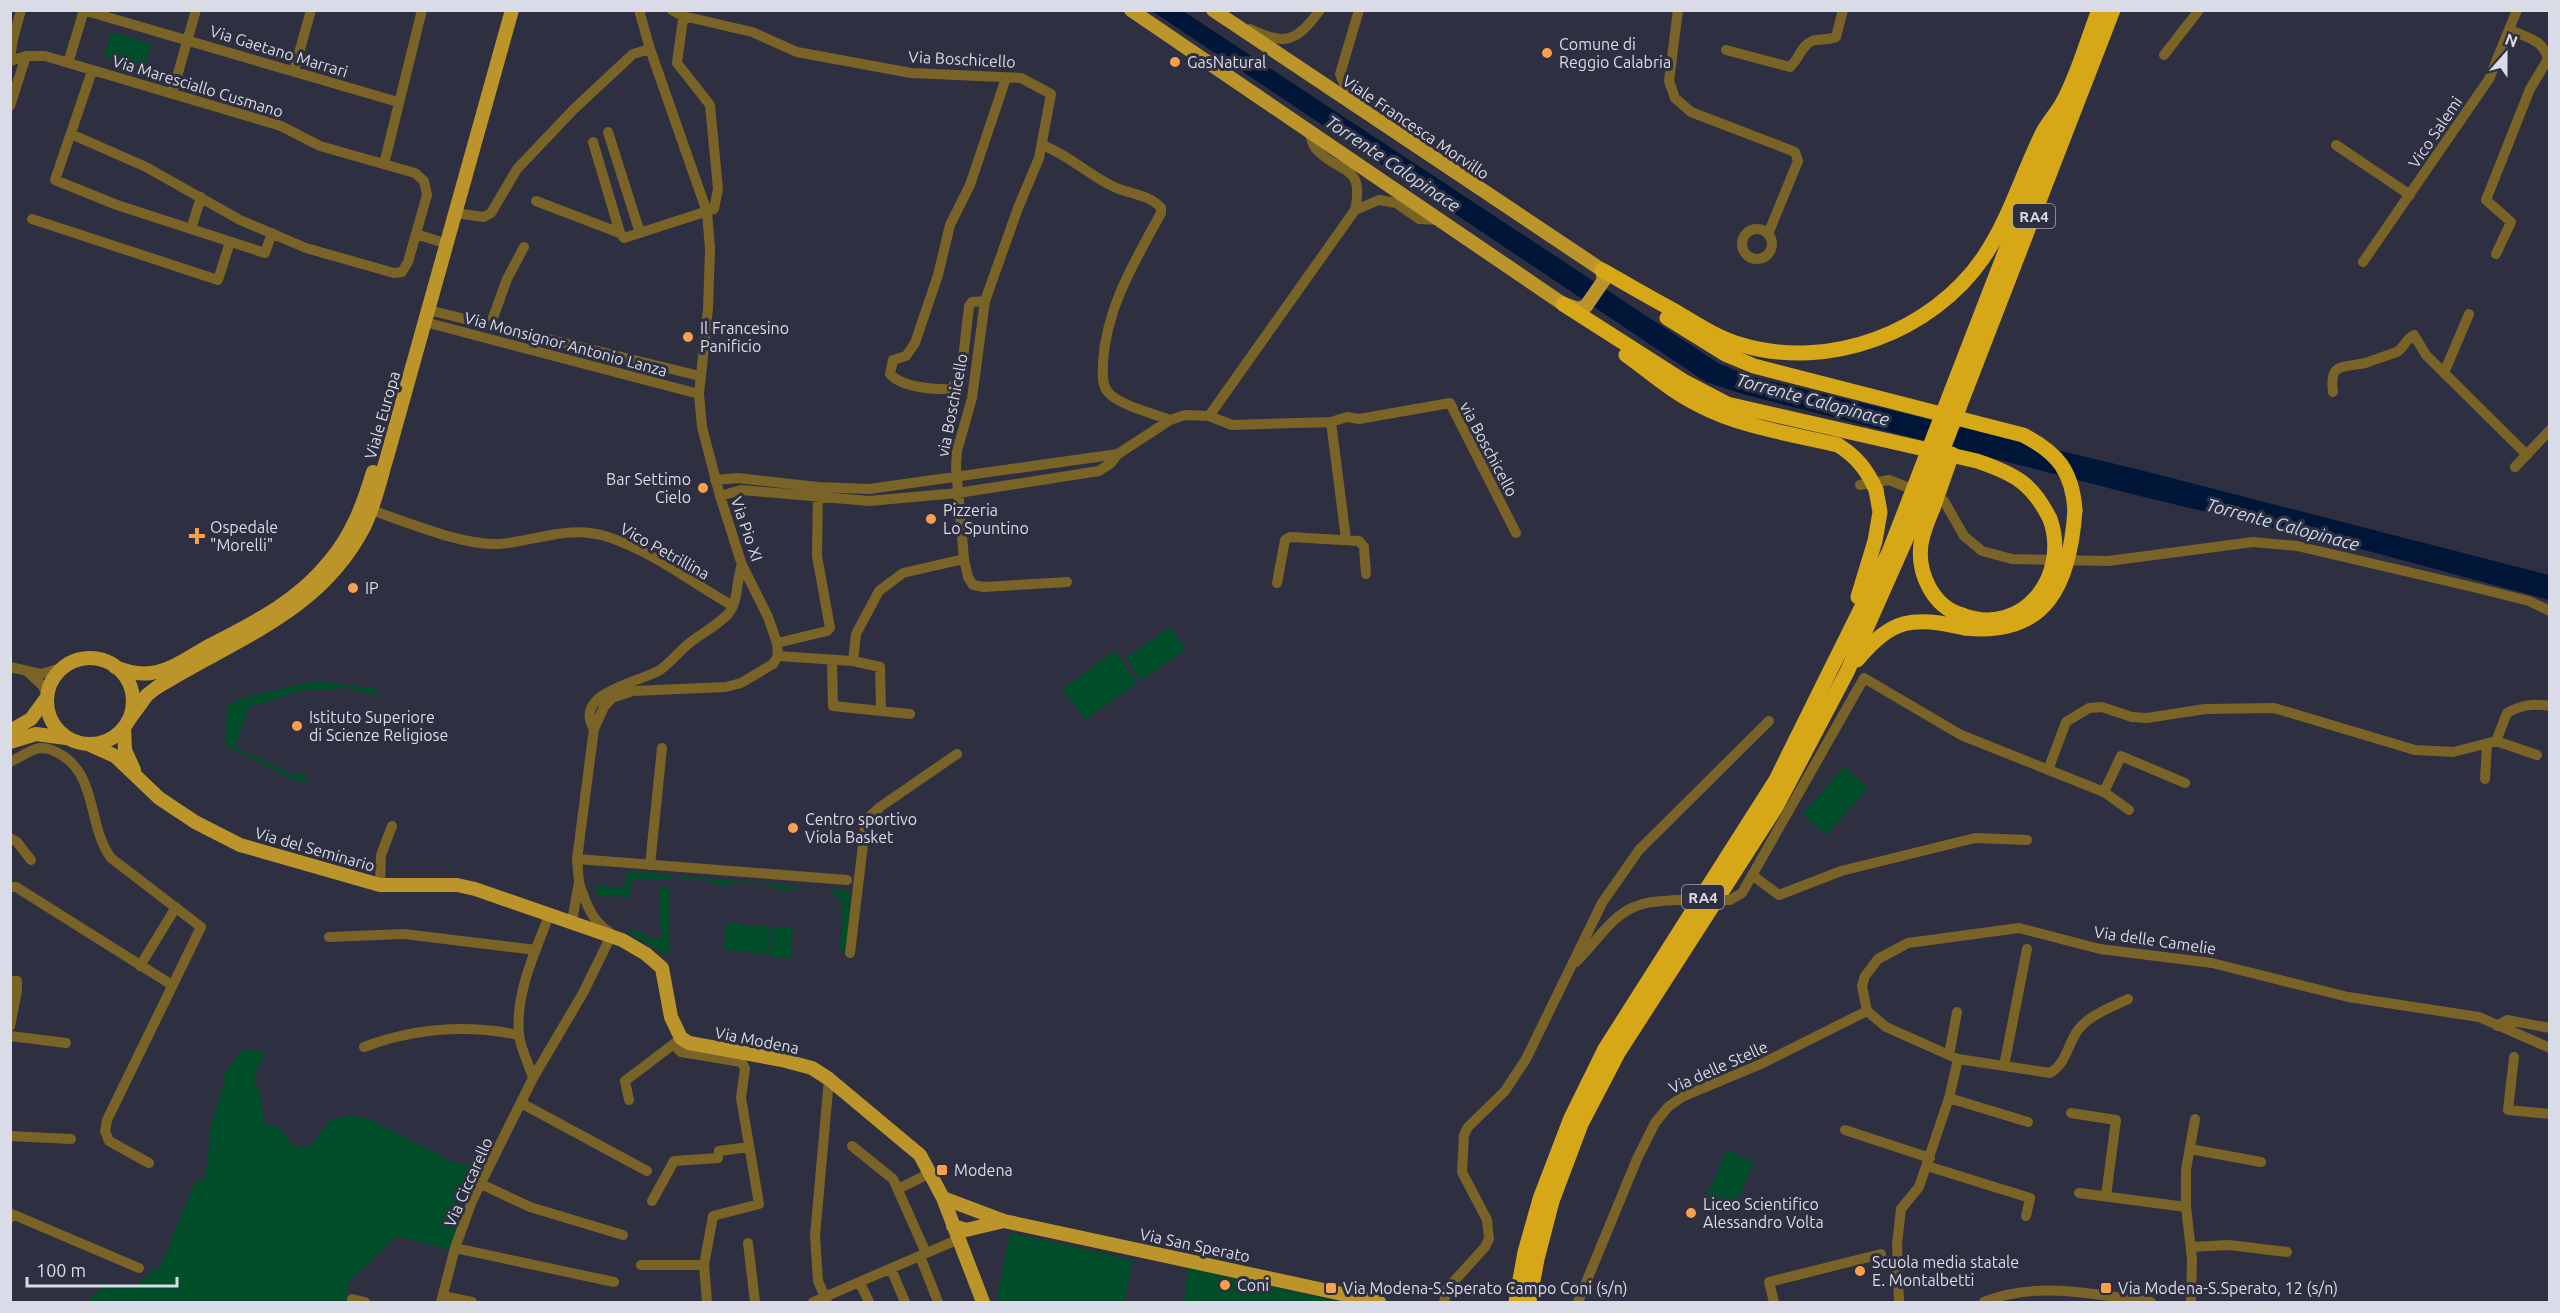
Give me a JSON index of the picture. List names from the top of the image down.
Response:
{
  "streets": {
    "highway": ["RA4"],
    "main road": [
      "Viale Francesca Morvillo",
      "Viale Europa",
      "Via del Seminario",
      "Via Modena",
      "Via San Sperato"
    ],
    "street": [
      "Via Gaetano Marrari",
      "Via Boschicello",
      "Via Maresciallo Cusmano",
      "Vico Salemi",
      "Via Monsignor Antonio Lanza",
      "via Boschicello",
      "Via Pio XI",
      "Vico Petrillina",
      "Via delle Camelie",
      "Via delle Stelle",
      "Via Ciccarello"
    ]
  },
  "crossings": [
    ["Via Boschicello", "via Boschicello"],
    ["Via Monsignor Antonio Lanza", "Viale Europa"],
    ["Via Monsignor Antonio Lanza", "Via Pio XI"],
    ["Viale Europa", "Vico Petrillina"],
    ["Viale Europa", "Via del Seminario"],
    ["Via delle Camelie", "Via delle Stelle"],
    ["Via Modena", "Via San Sperato"]
  ],
  "water": ["Torrente Calopinace"],
  "places": {
    "other": [
      "Comune di Reggio Calabria",
      "GasNatural",
      "Il Francesino Panificio",
      "Bar Settimo Cielo",
      "Pizzeria Lo Spuntino",
      "IP",
      "Istituto Superiore di Scienze Religiose",
      "Centro sportivo Viola Basket",
      "Liceo Scientifico Alessandro Volta",
      "Scuola media statale E. Montalbetti",
      "Coni"
    ],
    "health": ["Ospedale \"Morelli\""],
    "transit": ["Modena", "Via Modena-S.Sperato Campo Coni (s/n)", "Via Modena-S.Sperato, 12 (s/n)"]
  },
  "scale_bar": "100 m",
  "north": "top"
}
